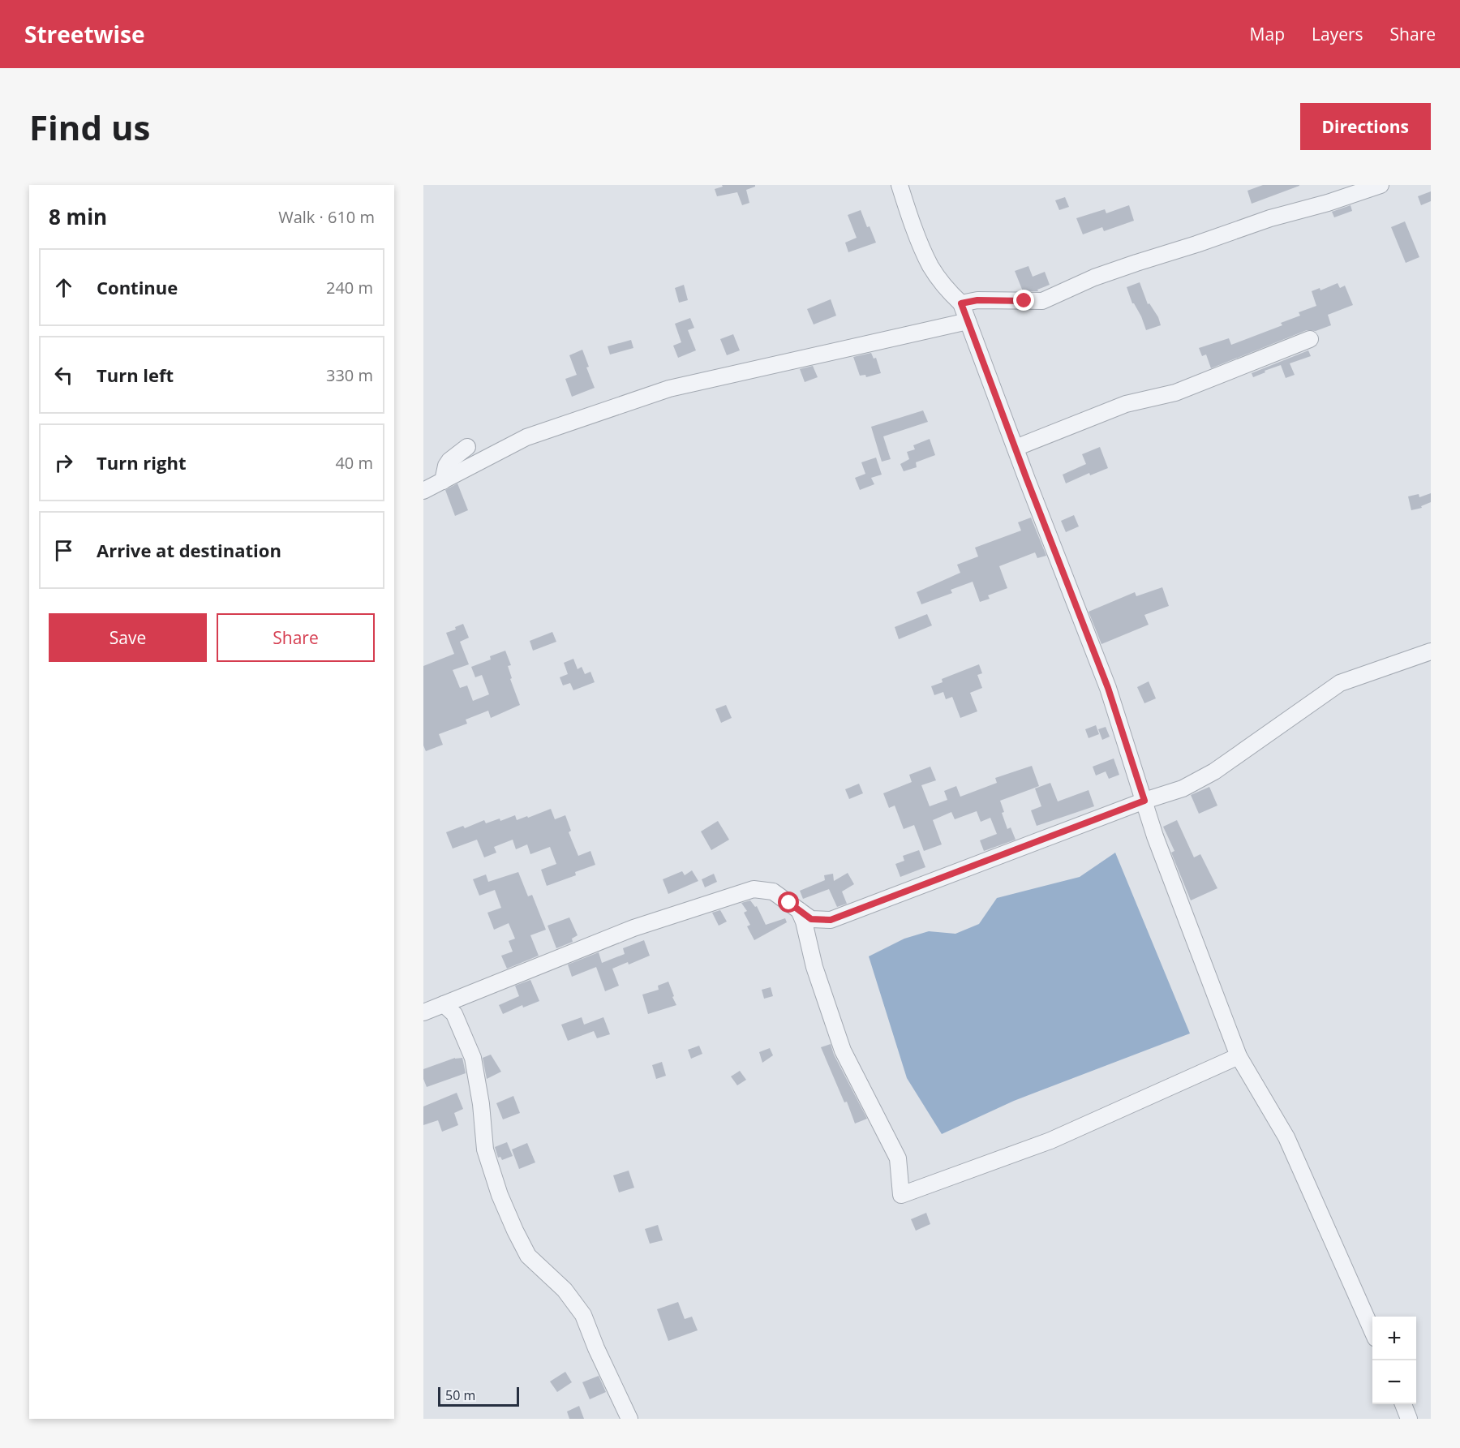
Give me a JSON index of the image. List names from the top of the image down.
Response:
{
  "scale_bar": "50 m",
  "page": {
    "header": "Streetwise",
    "nav": ["Map", "Layers", "Share"],
    "buttons": [
      "Directions",
      ["Save", "Share"]
    ],
    "title": "Find us",
    "heading": ["8 min", "Walk · 610 m"],
    "list": [
      ["Continue", "240 m"],
      ["Turn left", "330 m"],
      ["Turn right", "40 m"],
      "Arrive at destination"
    ],
    "map_buttons": ["+", "−"],
    "scale": "50 m"
  }
}
